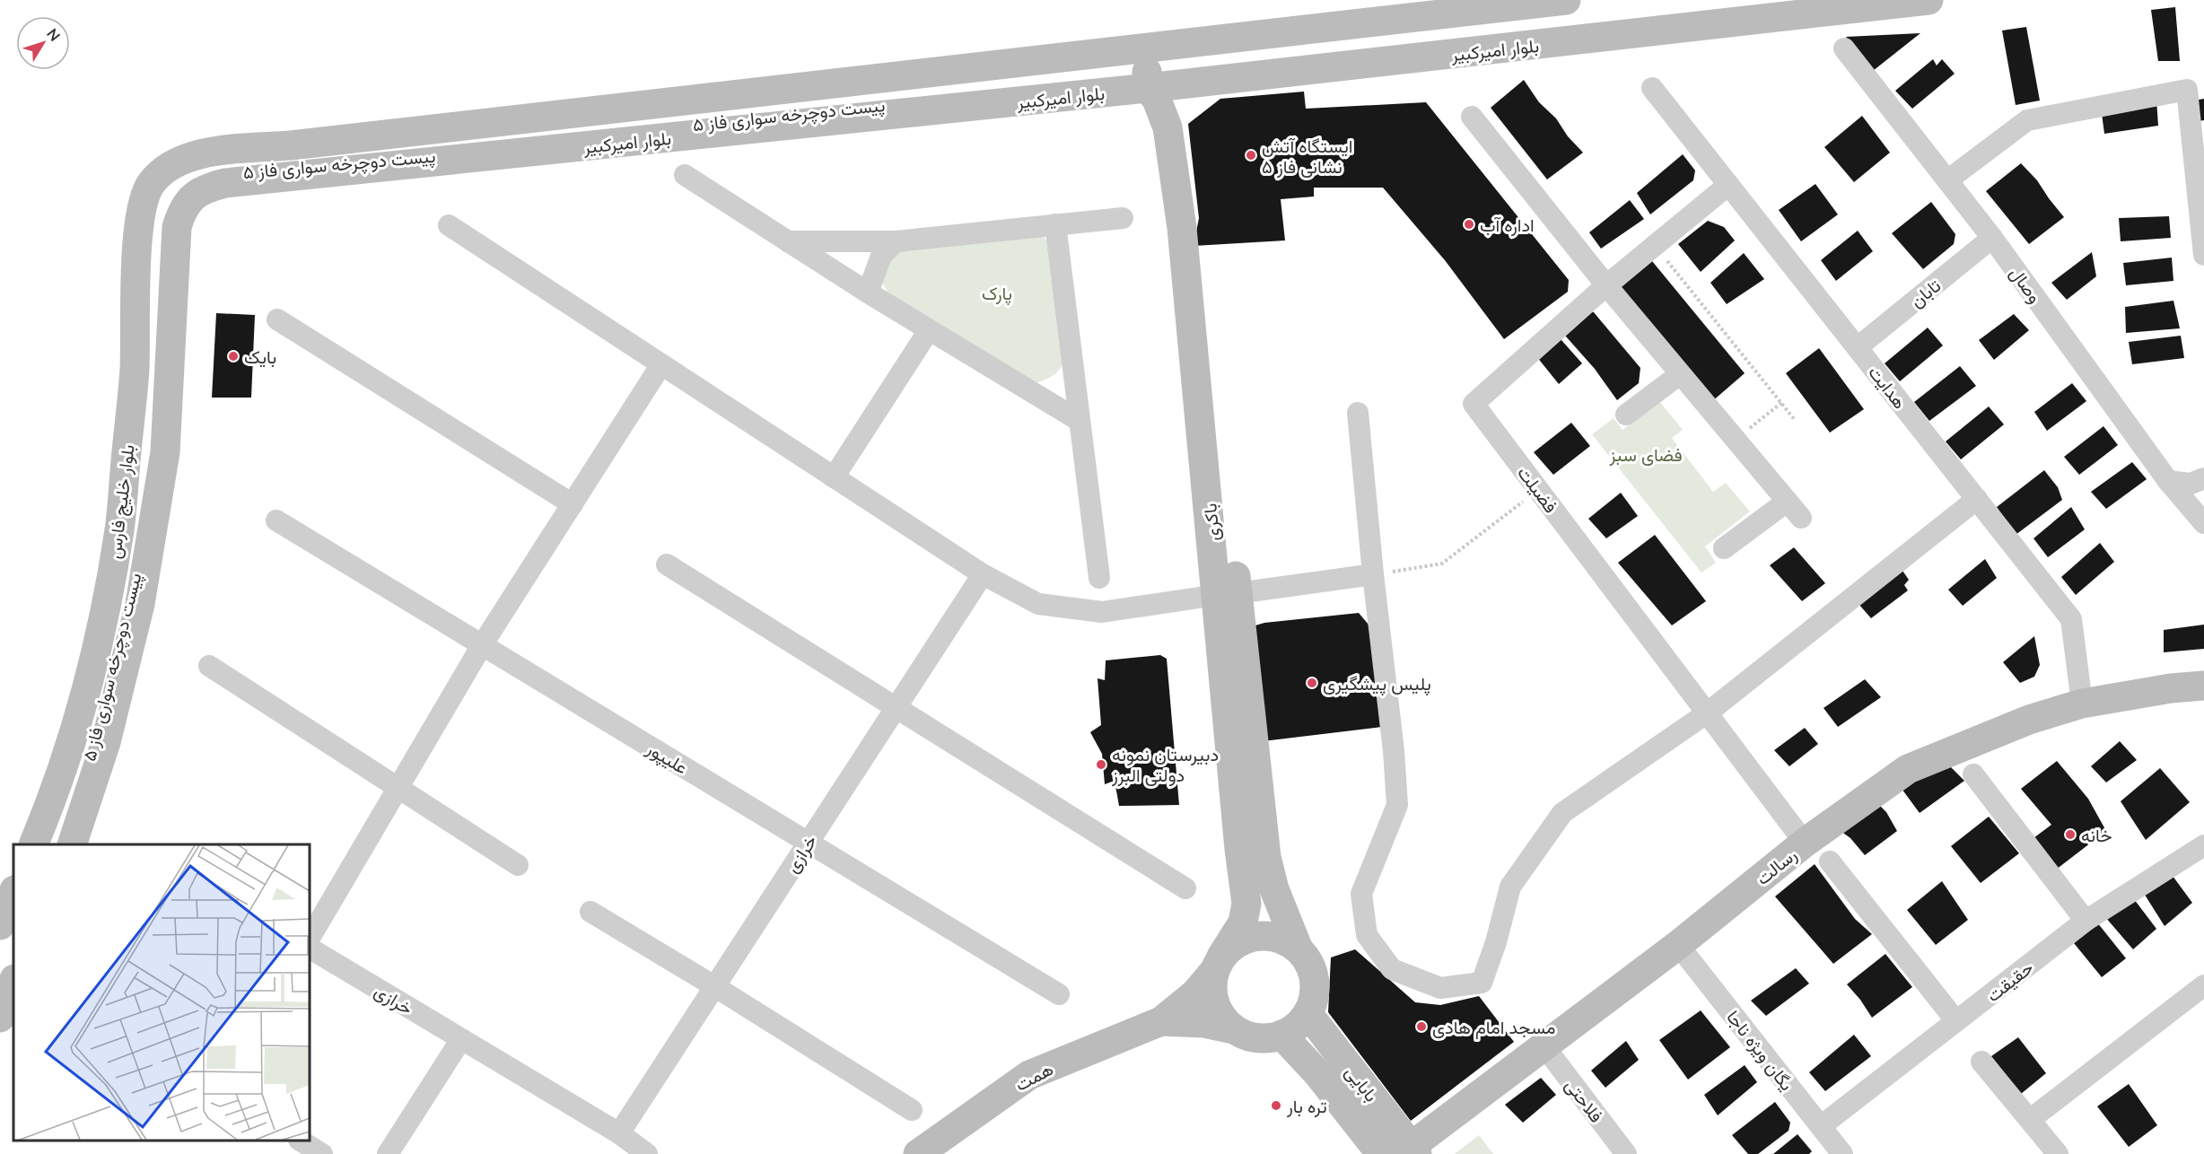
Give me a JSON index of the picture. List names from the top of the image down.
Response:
{
  "streets": {
    "street": [
      "بلوار امیرکبیر",
      "وصال",
      "تابان",
      "هدایت",
      "فضیلت",
      "بلوار خلیج فارس",
      "باکری",
      "علیپور",
      "خرازی",
      "رسالت",
      "حقیقت",
      "یگان ویژه ناجا",
      "همت",
      "بابایی",
      "فلاحتی"
    ]
  },
  "crossings": [
    ["بلوار امیرکبیر", "بلوار خلیج فارس"],
    ["بلوار امیرکبیر", "باکری"],
    ["وصال", "تابان"],
    ["تابان", "هدایت"],
    ["هدایت", "فضیلت"],
    ["هدایت", "رسالت"],
    ["فضیلت", "رسالت"],
    ["باکری", "بابایی"],
    ["علیپور", "خرازی"],
    ["رسالت", "یگان ویژه ناجا"],
    ["رسالت", "بابایی"],
    ["رسالت", "فلاحتی"],
    ["حقیقت", "یگان ویژه ناجا"]
  ],
  "parks": ["پارک", "فضای سبز"],
  "places": [
    "ایستگاه آتش نشانی فاز ۵",
    "اداره آب",
    "بایک",
    "پلیس پیشگیری",
    "دبیرستان نمونه دولتی البرز",
    "خانه",
    "مسجد امام هادی",
    "تره بار"
  ],
  "north": "top right"
}
